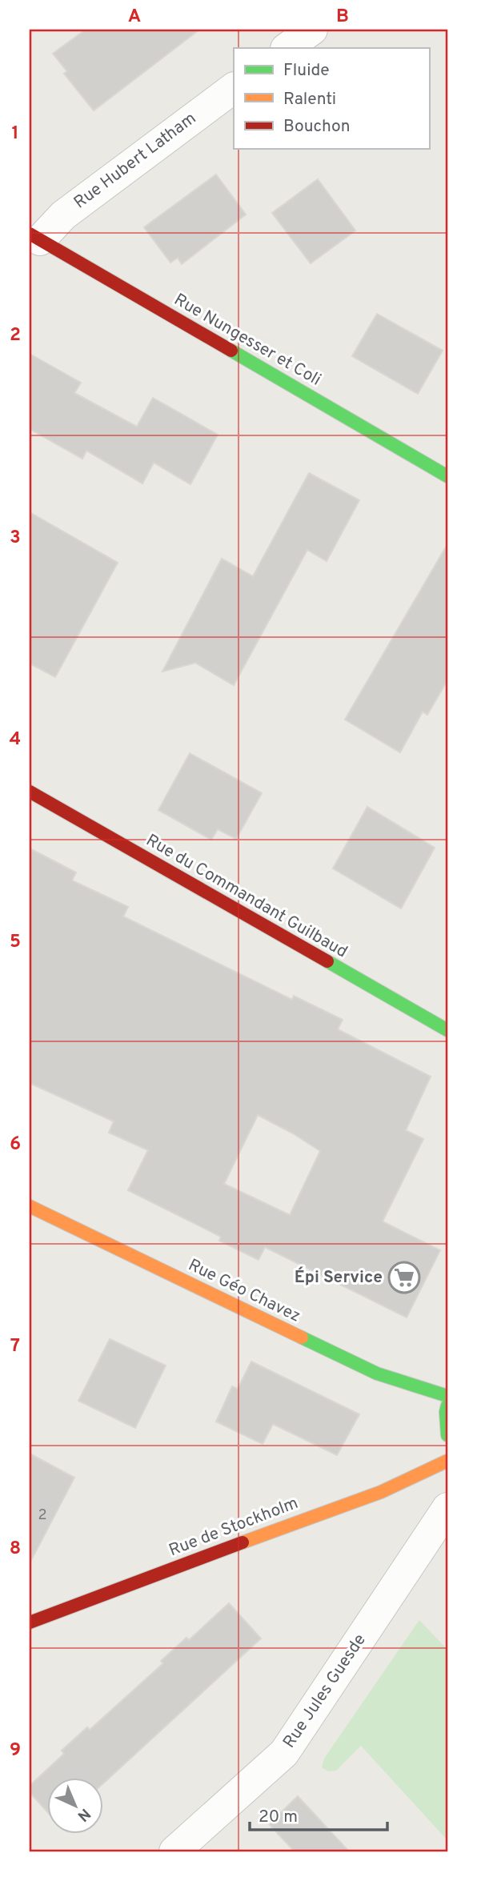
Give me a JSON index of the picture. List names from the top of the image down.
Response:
{
  "streets": {
    "street": [
      "Rue Hubert Latham",
      "Rue Nungesser et Coli",
      "Rue du Commandant Guilbaud",
      "Rue Géo Chavez",
      "Rue de Stockholm",
      "Rue Jules Guesde"
    ]
  },
  "crossings": [
    ["Rue Hubert Latham", "Rue Nungesser et Coli"]
  ],
  "places": {
    "supermarket": ["Épi Service"]
  },
  "house_numbers": ["2"],
  "legend": ["Fluide", "Ralenti", "Bouchon"],
  "scale_bar": "20 m",
  "north": "bottom right",
  "grid": {
    "columns": ["A", "B"],
    "rows": [
      "1",
      "2",
      "3",
      "4",
      "5",
      "6",
      "7",
      "8",
      "9"
    ]
  }
}
